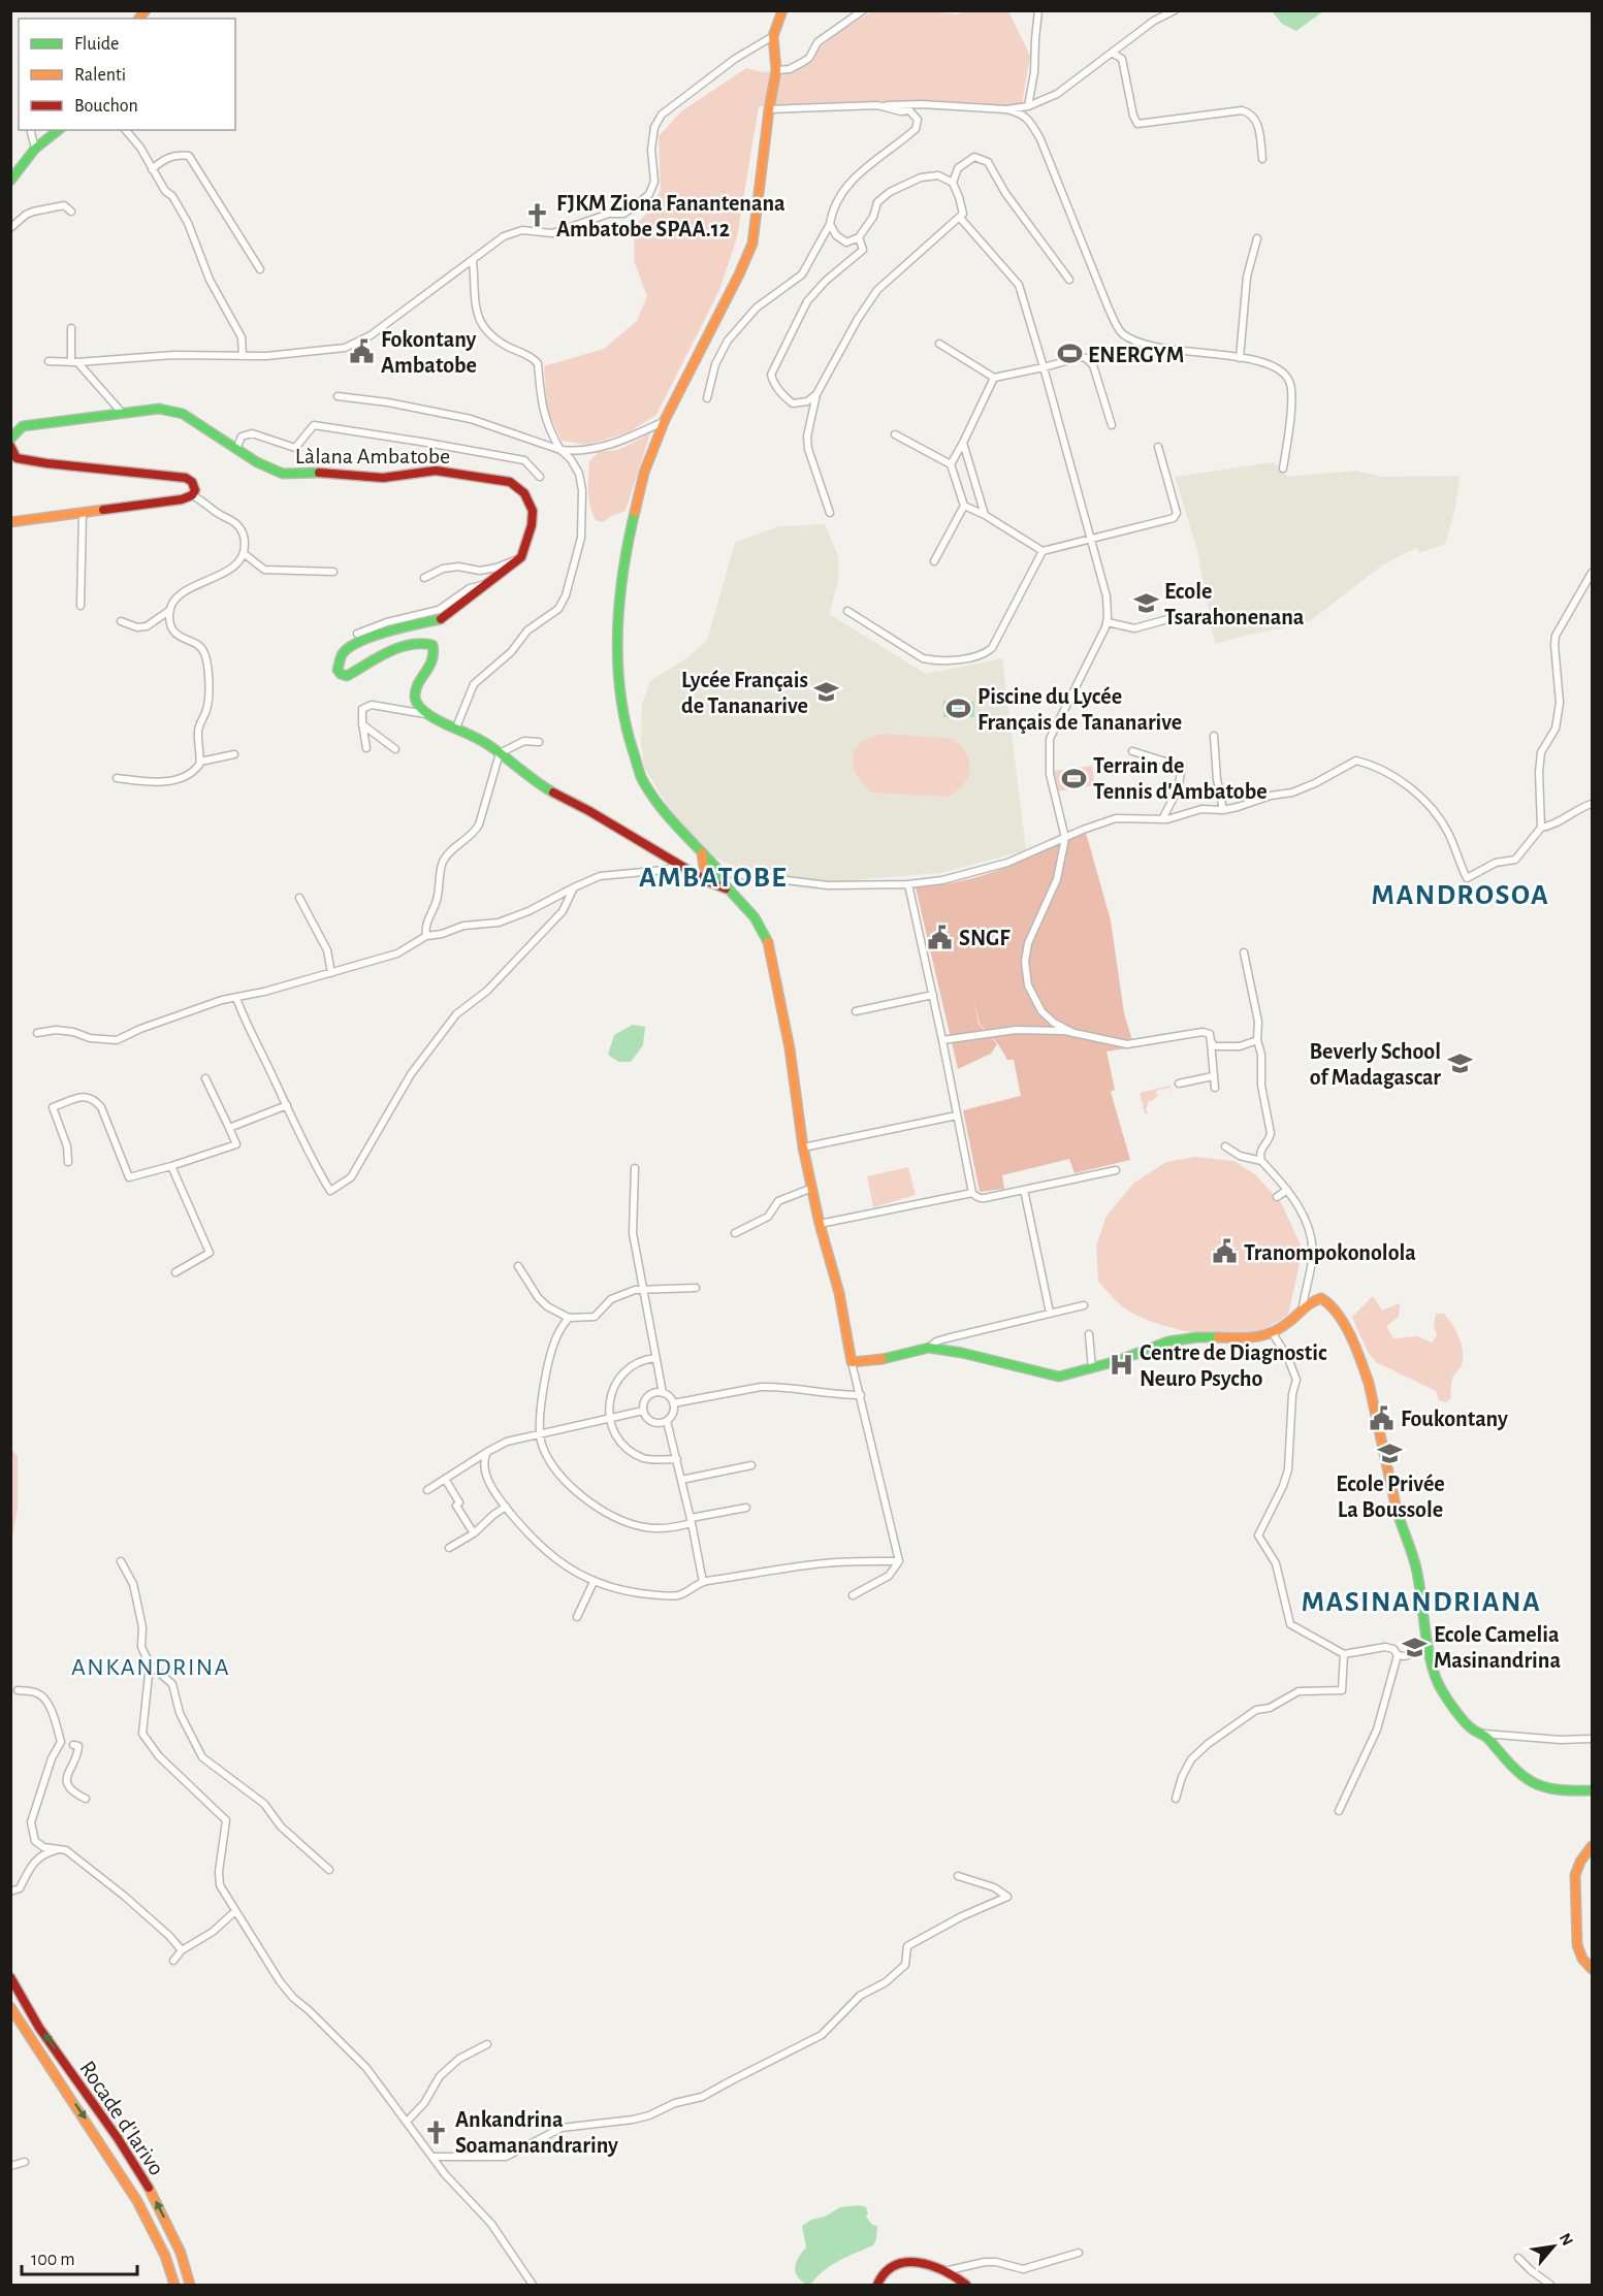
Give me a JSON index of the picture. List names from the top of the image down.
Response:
{
  "streets": {
    "street": ["Làlana Ambatobe", "Rocade d'Iarivo"]
  },
  "districts": [
    "AMBATOBE",
    "MANDROSOA",
    "MASINANDRIANA",
    "ANKANDRINA"
  ],
  "places": {
    "church": ["FJKM Ziona Fanantenana Ambatobe SPAA.12", "Ankandrina Soamanandrariny"],
    "public building": [
      "Fokontany Ambatobe",
      "SNGF",
      "Tranompokonolola",
      "Foukontany"
    ],
    "sports": ["ENERGYM", "Piscine du Lycée Français de Tananarive", "Terrain de Tennis d'Ambatobe"],
    "school or university": [
      "Ecole Tsarahonenana",
      "Lycée Français de Tananarive",
      "Beverly School of Madagascar",
      "Ecole Privée La Boussole",
      "Ecole Camelia Masinandrina"
    ],
    "hospital": ["Centre de Diagnostic Neuro Psycho"]
  },
  "legend": ["Fluide", "Ralenti", "Bouchon"],
  "scale_bar": "100 m",
  "north": "top right"
}
